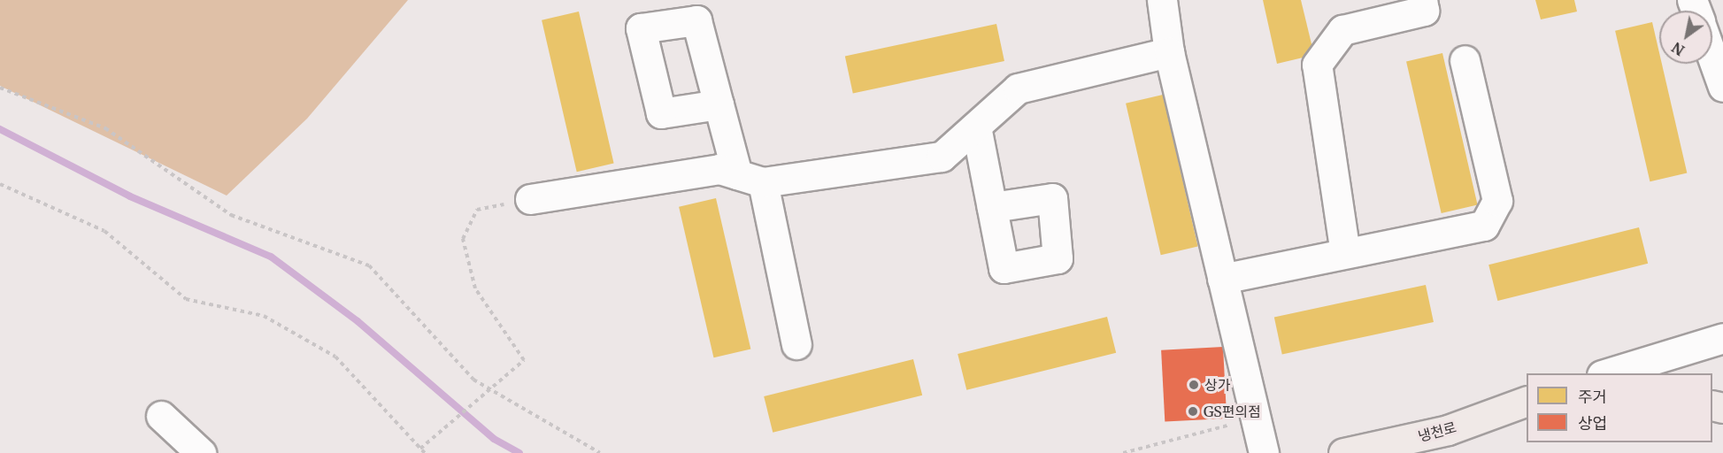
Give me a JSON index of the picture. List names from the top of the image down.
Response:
{
  "streets": {
    "main road": ["냉천로"]
  },
  "places": ["상가", "GS편의점"],
  "legend": ["주거", "상업"],
  "north": "bottom left"
}
